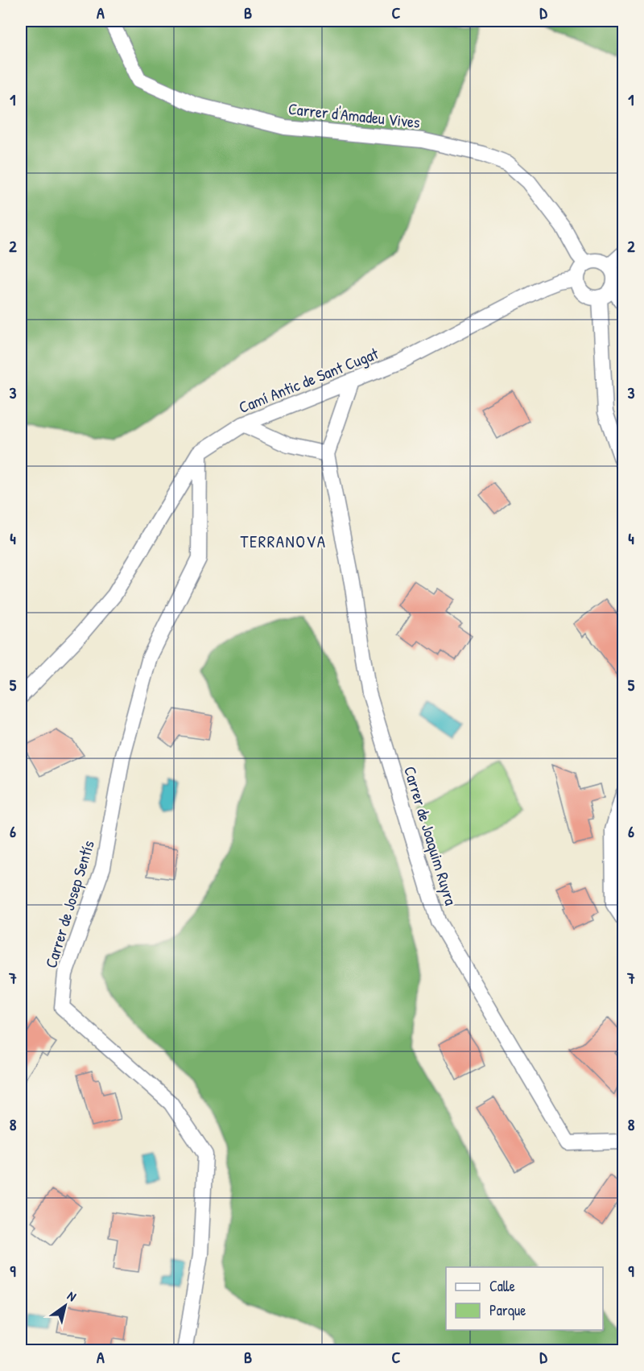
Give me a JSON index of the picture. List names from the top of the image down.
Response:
{
  "streets": {
    "street": [
      "Carrer d'Amadeu Vives",
      "Camí Antic de Sant Cugat",
      "Carrer de Joaquim Ruyra",
      "Carrer de Josep Sentís"
    ]
  },
  "crossings": [
    ["Carrer d'Amadeu Vives", "Camí Antic de Sant Cugat"],
    ["Camí Antic de Sant Cugat", "Carrer de Joaquim Ruyra"],
    ["Camí Antic de Sant Cugat", "Carrer de Josep Sentís"]
  ],
  "districts": ["TERRANOVA"],
  "legend": ["Calle", "Parque"],
  "north": "top right",
  "grid": {
    "columns": [
      "A",
      "B",
      "C",
      "D"
    ],
    "rows": [
      "1",
      "2",
      "3",
      "4",
      "5",
      "6",
      "7",
      "8",
      "9"
    ]
  }
}
